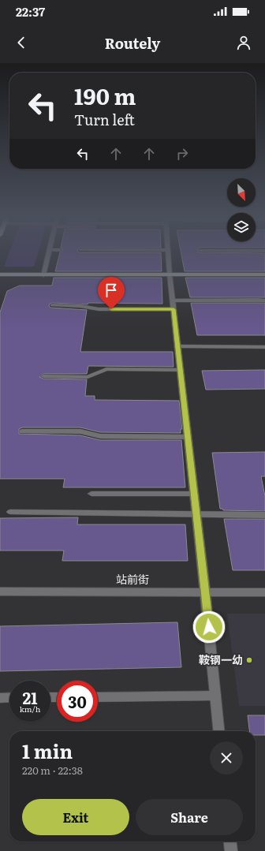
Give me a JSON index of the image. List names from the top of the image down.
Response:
{
  "streets": {
    "street": ["站前街"]
  },
  "places": ["鞍钢一幼"],
  "north": "bottom right",
  "page": {
    "status": "22:37",
    "header": "Routely",
    "turn": ["190 m", "Turn left"],
    "speed": "21 km/h",
    "limit": "30",
    "heading": ["1 min", "220 m · 22:38"],
    "buttons": ["Exit", "Share"]
  }
}
